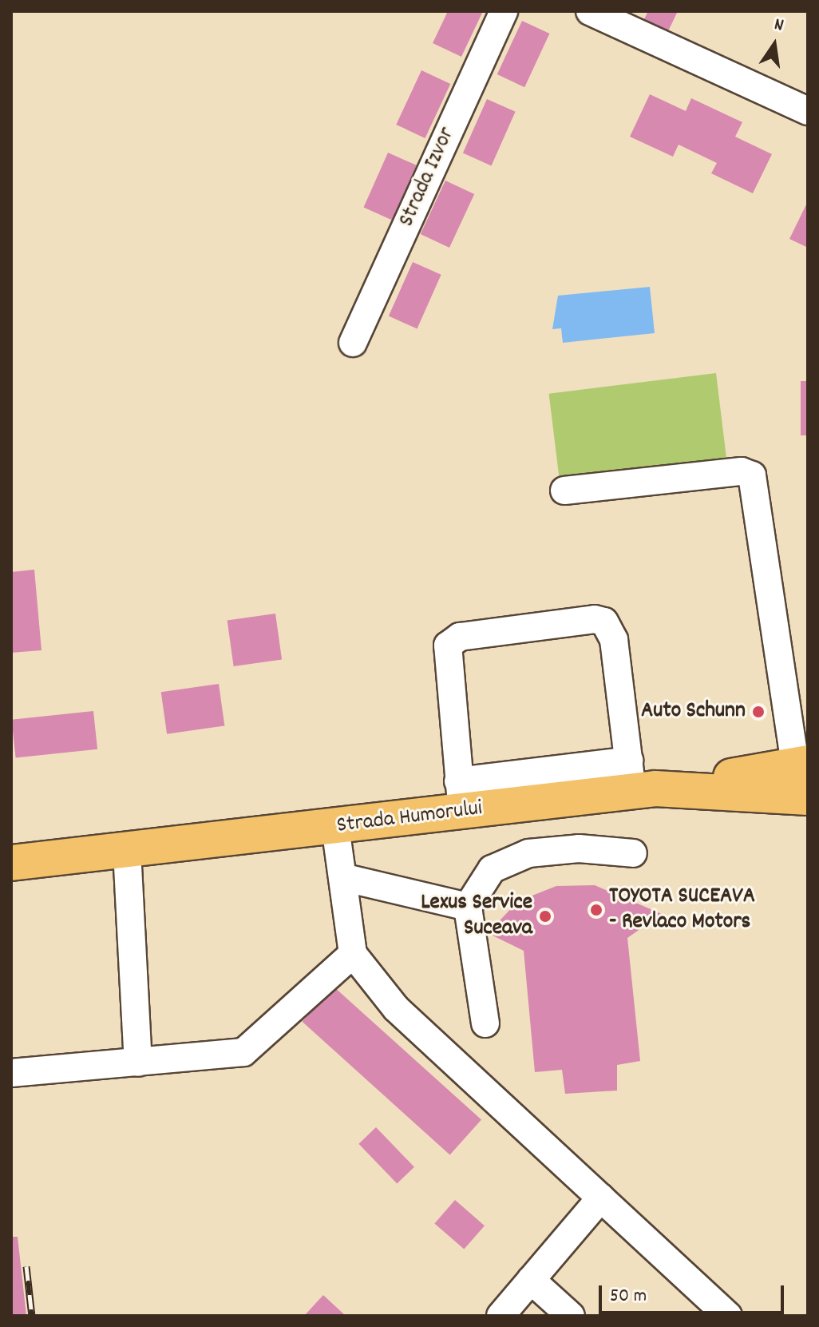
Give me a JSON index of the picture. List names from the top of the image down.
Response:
{
  "streets": {
    "main road": ["Strada Humorului"],
    "street": ["Strada Izvor"]
  },
  "places": ["Auto Schunn", "TOYOTA SUCEAVA - Revlaco Motors", "Lexus Service Suceava"],
  "scale_bar": "50 m",
  "north": "top"
}
